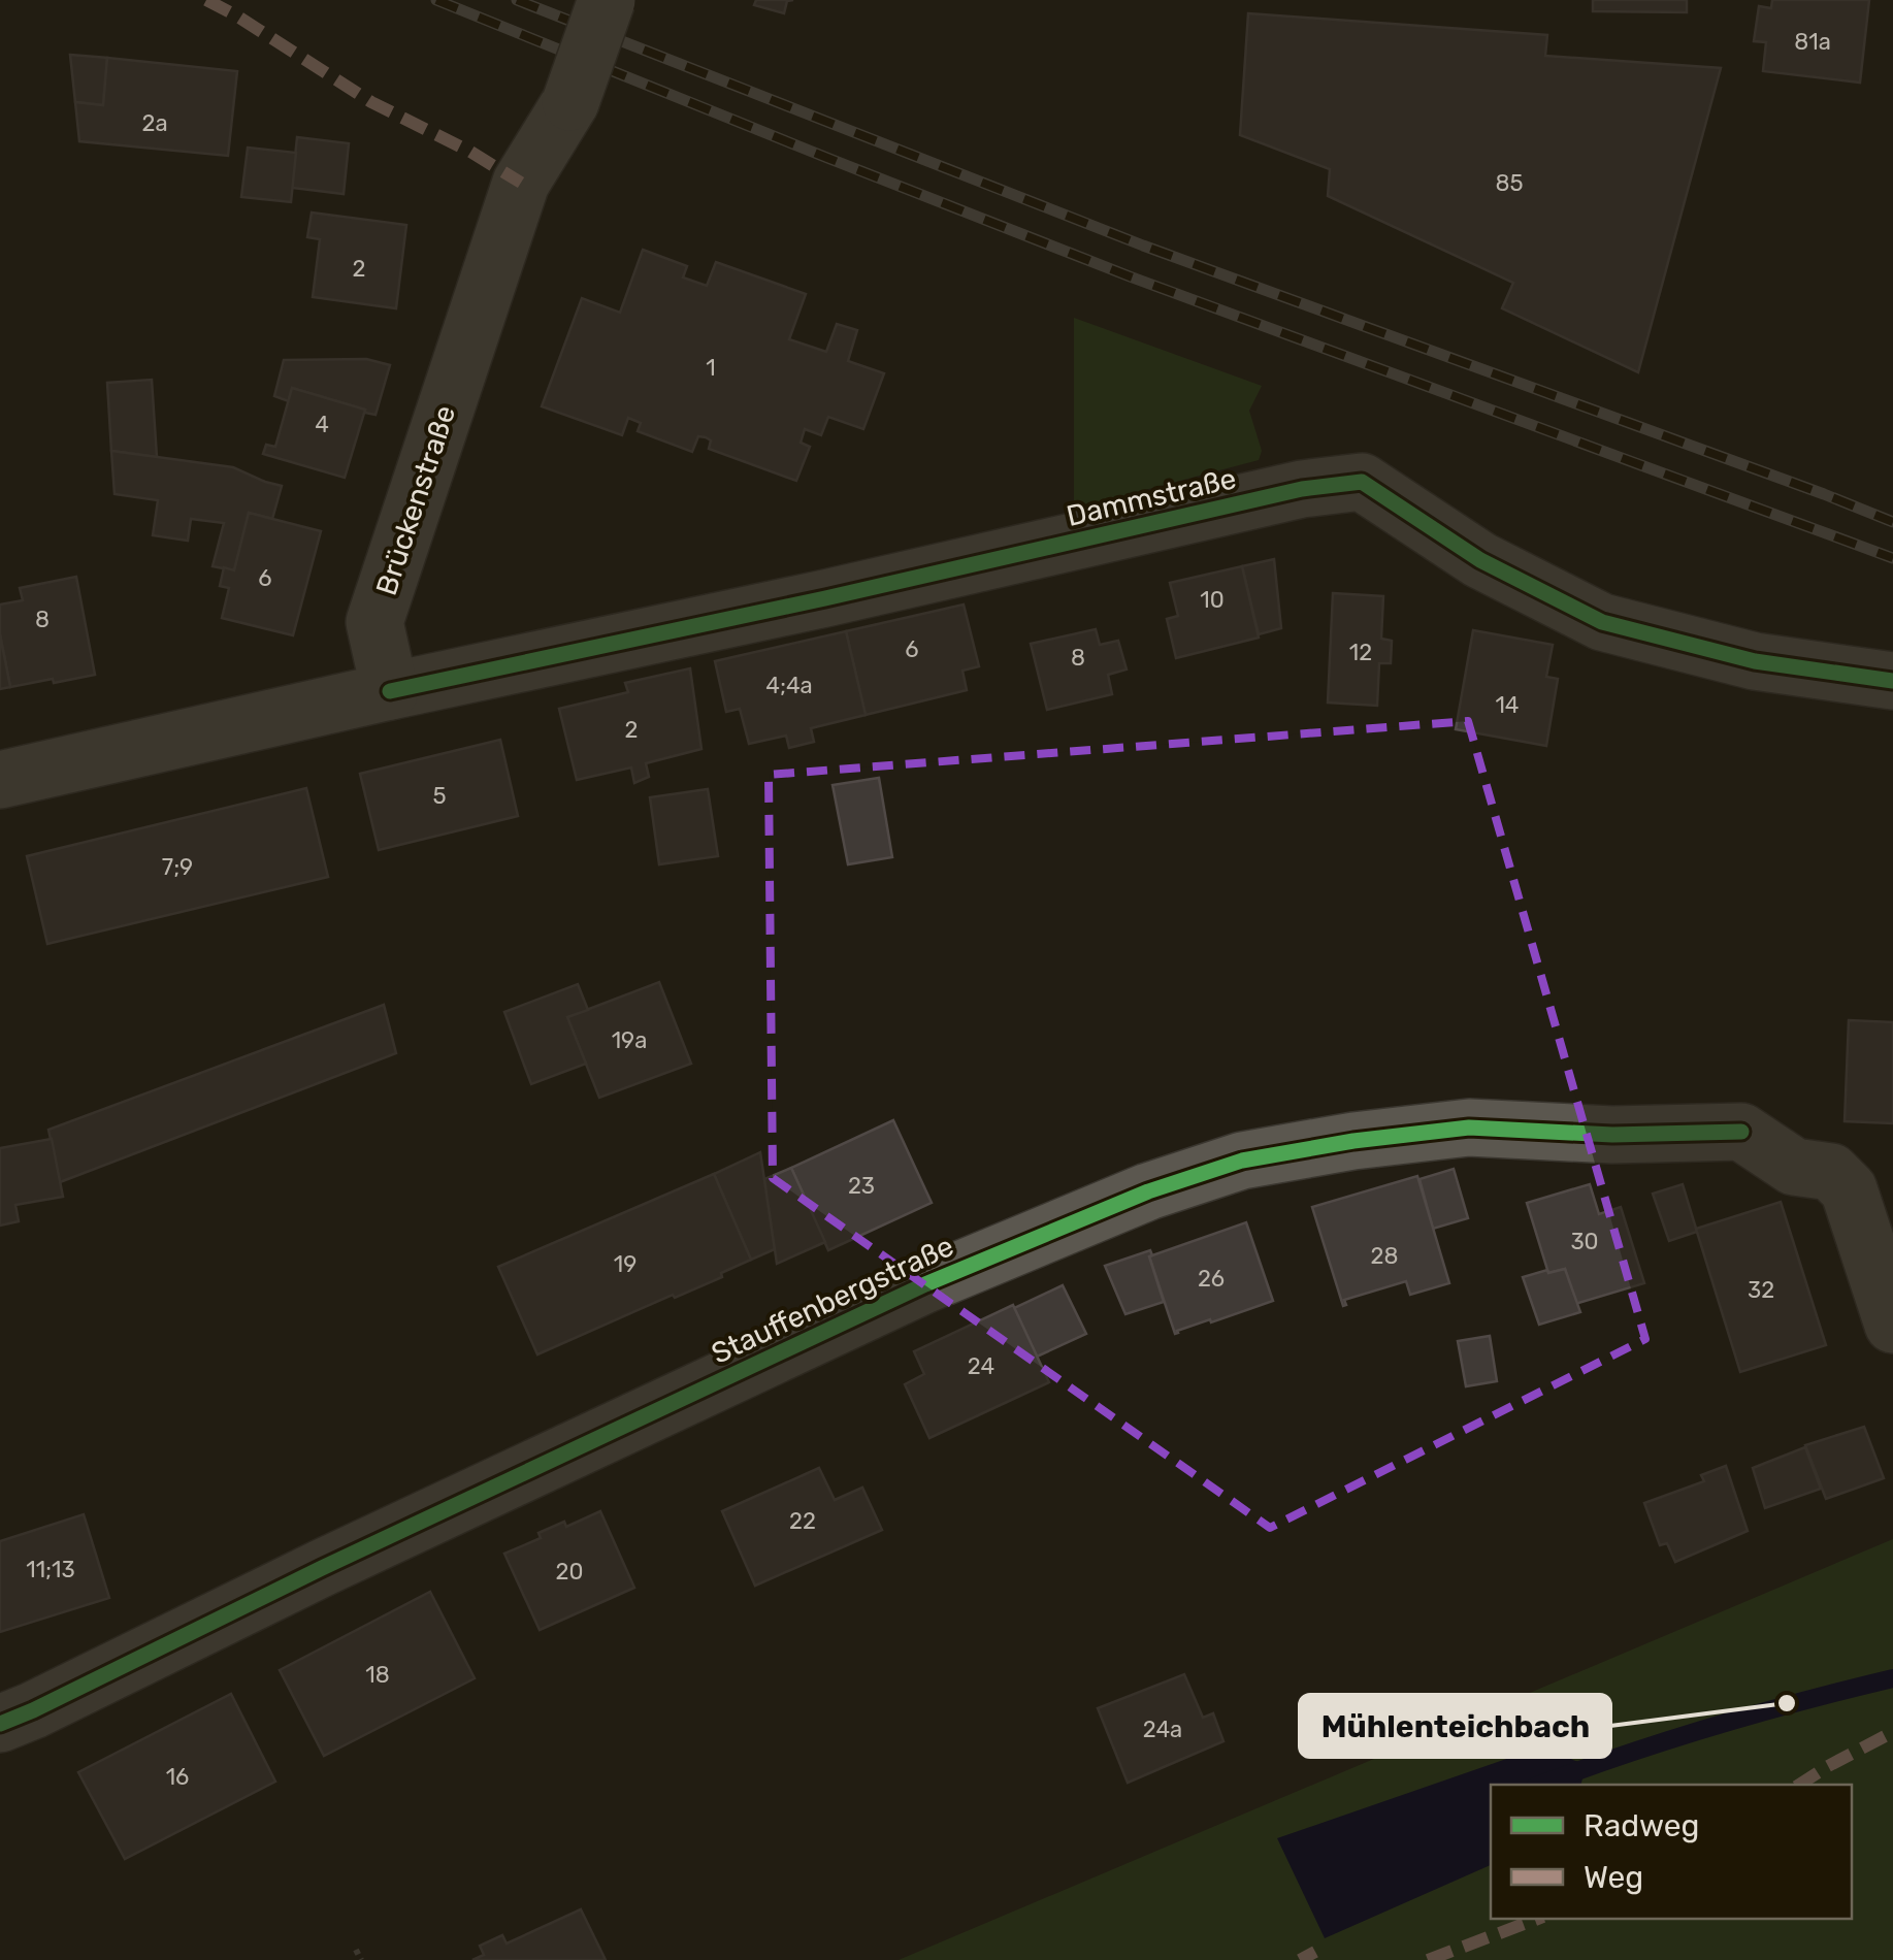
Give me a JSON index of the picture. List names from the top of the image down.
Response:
{
  "streets": {
    "street": ["Dammstraße", "Brückenstraße", "Stauffenbergstraße"]
  },
  "crossings": [
    ["Dammstraße", "Brückenstraße"]
  ],
  "places": ["Mühlenteichbach"],
  "house_numbers": [
    "81a",
    "2a",
    "85",
    "2",
    "1",
    "4",
    "6",
    "10",
    "8",
    "6",
    "12",
    "8",
    "4;4a",
    "14",
    "2",
    "5",
    "7;9",
    "19a",
    "23",
    "30",
    "28",
    "19",
    "26",
    "32",
    "24",
    "22",
    "11;13",
    "20",
    "18",
    "24a",
    "16"
  ],
  "legend": ["Radweg", "Weg"]
}
